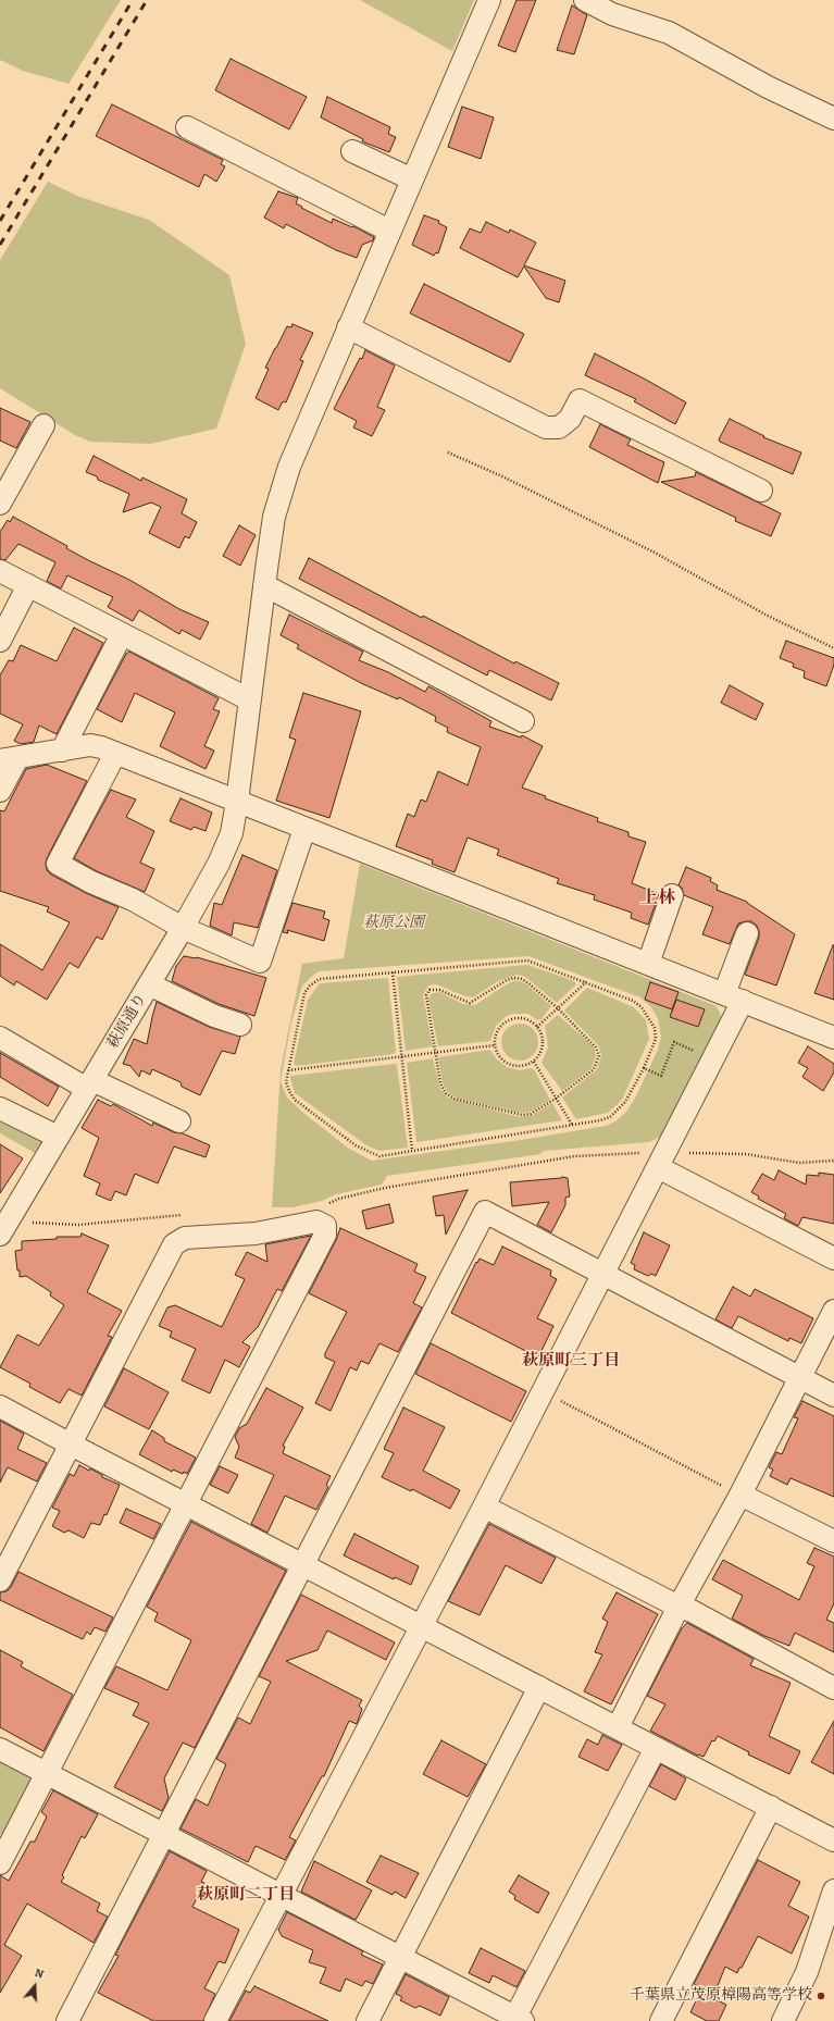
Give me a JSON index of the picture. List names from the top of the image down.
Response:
{
  "streets": {
    "street": ["萩原通り"]
  },
  "districts": ["上林", "萩原町三丁目", "萩原町二丁目"],
  "parks": ["萩原公園"],
  "places": ["千葉県立茂原樟陽高等学校"],
  "north": "top"
}
